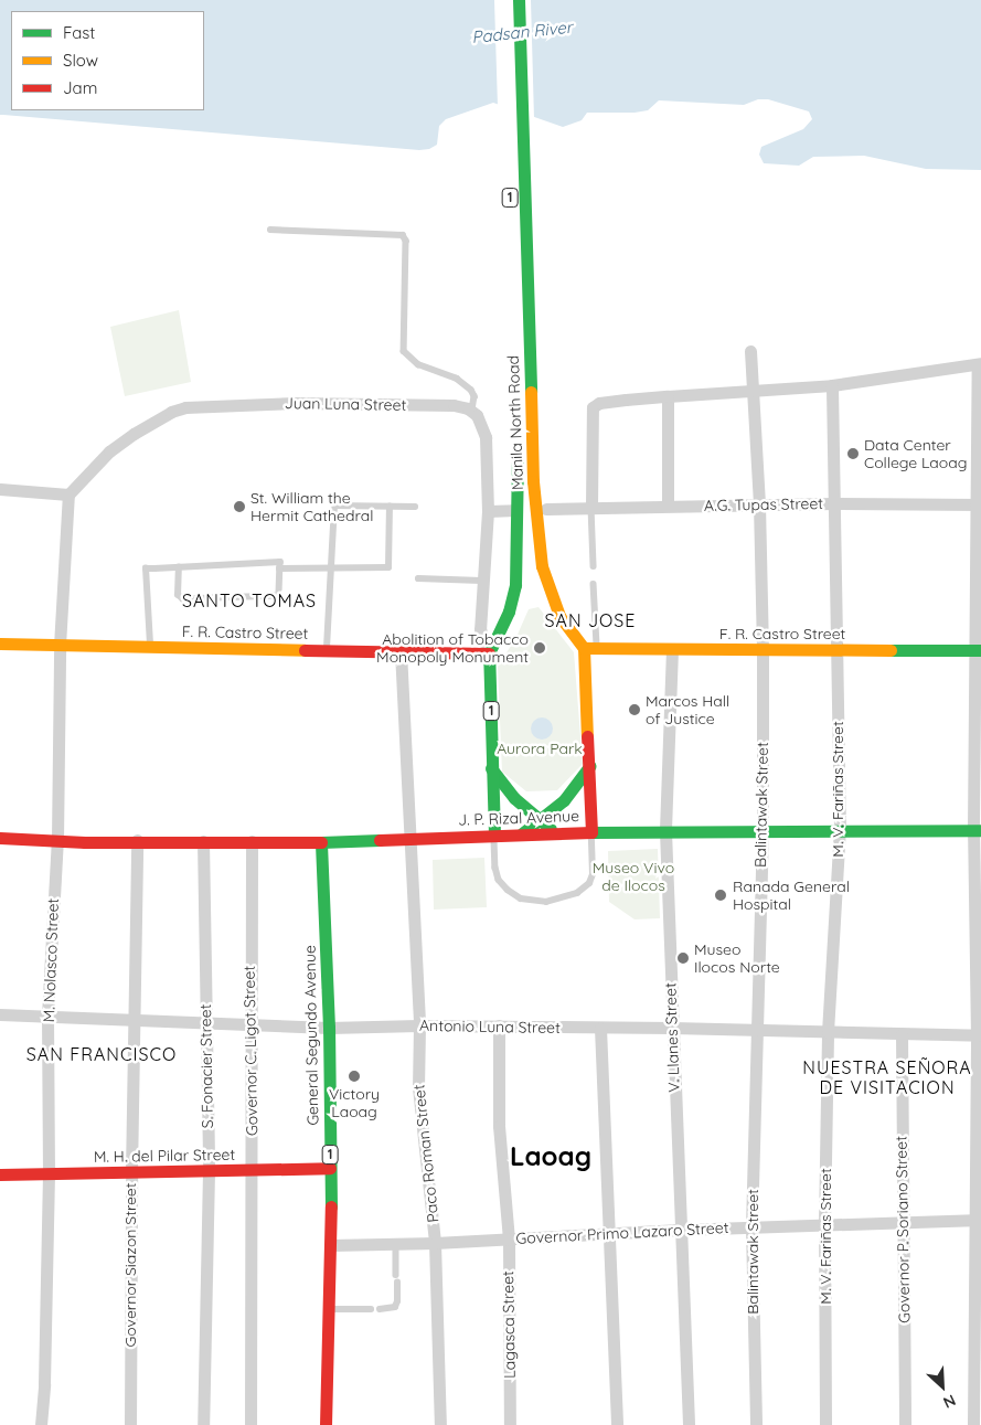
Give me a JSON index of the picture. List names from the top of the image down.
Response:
{
  "streets": {
    "main road": [
      "1",
      "Manila North Road",
      "F. R. Castro Street",
      "J. P. Rizal Avenue",
      "General Segundo Avenue",
      "M. H. del Pilar Street"
    ],
    "street": [
      "Juan Luna Street",
      "A.G. Tupas Street",
      "M. V. Fariñas Street",
      "Balintawak Street",
      "M. Nolasco Street",
      "Antonio Luna Street",
      "V. Llanes Street",
      "Governor C. Ligot Street",
      "S. Fonacier Street",
      "Paco Roman Street",
      "Governor P. Soriano Street",
      "Governor Primo Lazaro Street",
      "Governor Siazon Street",
      "Lagasca Street"
    ]
  },
  "crossings": [
    ["Juan Luna Street", "M. Nolasco Street"],
    ["Manila North Road", "F. R. Castro Street"],
    ["Manila North Road", "J. P. Rizal Avenue"],
    ["A.G. Tupas Street", "M. V. Fariñas Street"],
    ["A.G. Tupas Street", "Balintawak Street"],
    ["F. R. Castro Street", "M. V. Fariñas Street"],
    ["F. R. Castro Street", "Balintawak Street"],
    ["F. R. Castro Street", "M. Nolasco Street"],
    ["F. R. Castro Street", "V. Llanes Street"],
    ["F. R. Castro Street", "Paco Roman Street"],
    ["M. V. Fariñas Street", "J. P. Rizal Avenue"],
    ["M. V. Fariñas Street", "Antonio Luna Street"],
    ["M. V. Fariñas Street", "Governor Primo Lazaro Street"],
    ["Balintawak Street", "J. P. Rizal Avenue"],
    ["Balintawak Street", "Antonio Luna Street"],
    ["Balintawak Street", "Governor Primo Lazaro Street"],
    ["J. P. Rizal Avenue", "M. Nolasco Street"],
    ["J. P. Rizal Avenue", "General Segundo Avenue"],
    ["J. P. Rizal Avenue", "V. Llanes Street"],
    ["J. P. Rizal Avenue", "Governor C. Ligot Street"],
    ["J. P. Rizal Avenue", "S. Fonacier Street"],
    ["J. P. Rizal Avenue", "Paco Roman Street"],
    ["J. P. Rizal Avenue", "Governor Siazon Street"],
    ["M. Nolasco Street", "Antonio Luna Street"],
    ["M. Nolasco Street", "M. H. del Pilar Street"],
    ["Antonio Luna Street", "General Segundo Avenue"],
    ["Antonio Luna Street", "V. Llanes Street"],
    ["Antonio Luna Street", "Governor C. Ligot Street"],
    ["Antonio Luna Street", "S. Fonacier Street"],
    ["Antonio Luna Street", "Paco Roman Street"],
    ["Antonio Luna Street", "Governor P. Soriano Street"],
    ["Antonio Luna Street", "Governor Siazon Street"],
    ["Antonio Luna Street", "Lagasca Street"],
    ["General Segundo Avenue", "M. H. del Pilar Street"],
    ["General Segundo Avenue", "Governor Primo Lazaro Street"],
    ["V. Llanes Street", "Governor Primo Lazaro Street"],
    ["Governor C. Ligot Street", "M. H. del Pilar Street"],
    ["S. Fonacier Street", "M. H. del Pilar Street"],
    ["Paco Roman Street", "Governor Primo Lazaro Street"],
    ["M. H. del Pilar Street", "Governor Siazon Street"],
    ["Governor P. Soriano Street", "Governor Primo Lazaro Street"],
    ["Governor Primo Lazaro Street", "Lagasca Street"]
  ],
  "districts": [
    "SANTO TOMAS",
    "SAN JOSE",
    "SAN FRANCISCO",
    "NUESTRA SEÑORA DE VISITACION",
    "Laoag"
  ],
  "water": ["Padsan River"],
  "parks": ["Aurora Park", "Museo Vivo de Ilocos"],
  "places": [
    "Data Center College Laoag",
    "St. William the Hermit Cathedral",
    "Abolition of Tobacco Monopoly Monument",
    "Marcos Hall of Justice",
    "Ranada General Hospital",
    "Museo Ilocos Norte",
    "Victory Laoag"
  ],
  "legend": ["Fast", "Slow", "Jam"],
  "north": "bottom right"
}
